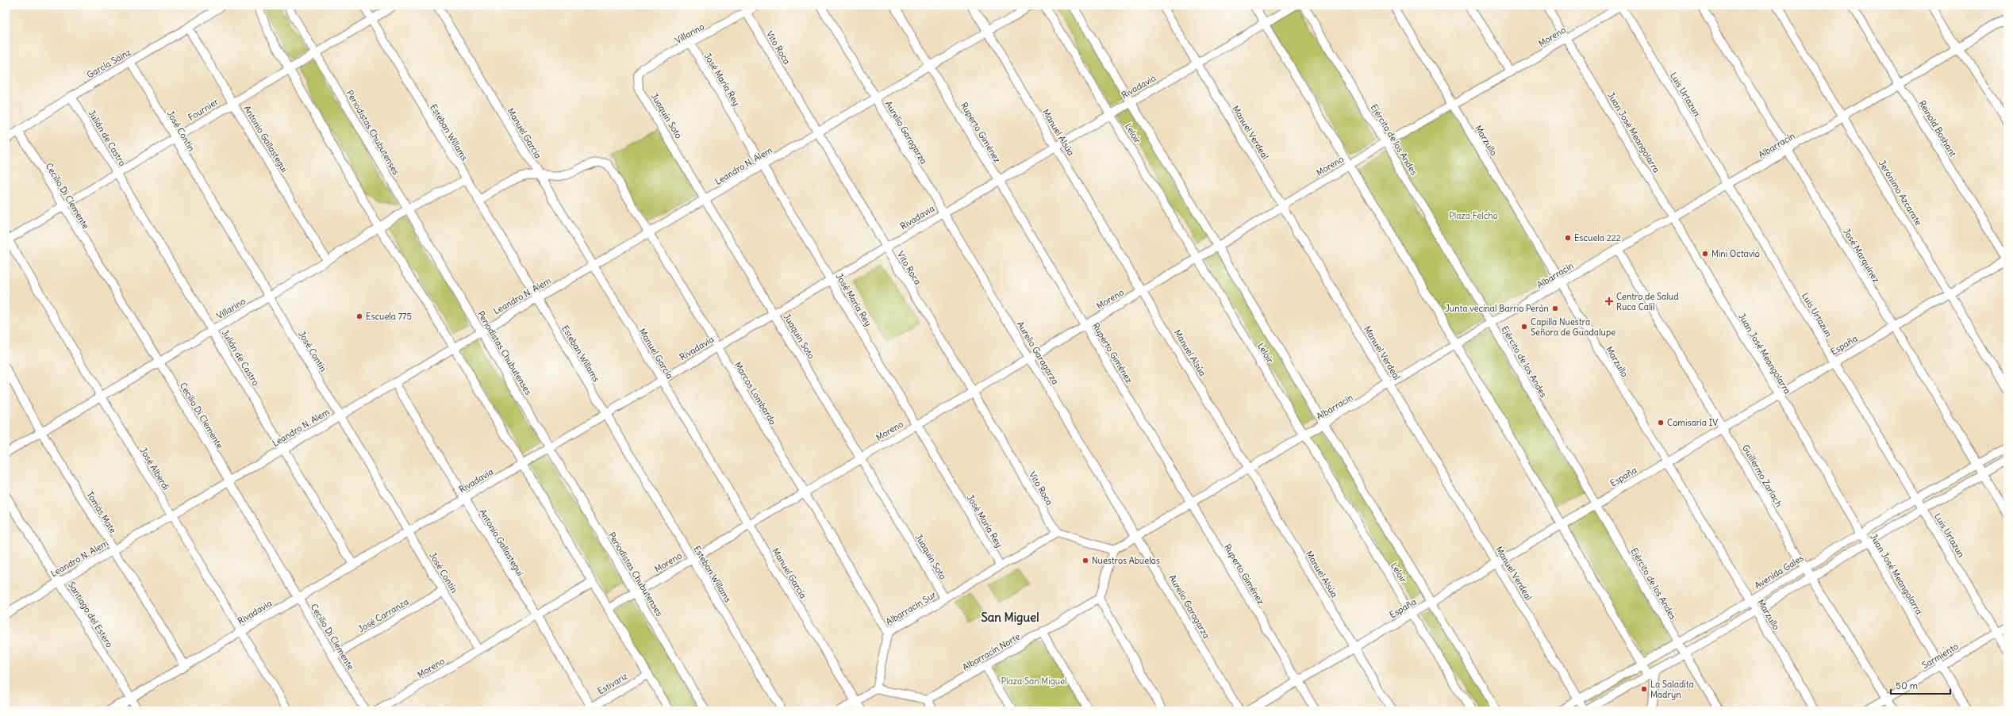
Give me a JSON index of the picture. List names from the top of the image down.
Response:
{
  "streets": {
    "street": [
      "Villarino",
      "Moreno",
      "Vito Roca",
      "García Sáinz",
      "José María Rey",
      "Rivadavia",
      "Luis Urtazun",
      "Fournier",
      "Juaquín Soto",
      "Reinold Boshant",
      "José Contín",
      "Periodistas Chubutenses",
      "Esteban Willams",
      "Aurelio Garagarza",
      "Ruperto Giménez",
      "Manuel Alsúa",
      "Manuel Verdeal",
      "Juan José Meangolarra",
      "Manuel García",
      "Leloir",
      "Julián de Castro",
      "Antonio Gallastegui",
      "Ejército de los Andes",
      "Marzullo",
      "Albarracín",
      "Leandro N. Alem",
      "Jerónimo Azcarate",
      "Cecilio Di Clemente",
      "José Marquínez",
      "España",
      "Marcos Lombardo",
      "José Alberdi",
      "Guillermo Zarlach",
      "Tomás Mate",
      "Avenida Gales",
      "Albarracín Sur",
      "Santiago del Estero",
      "José Carranza",
      "Albarracín Norte",
      "Sarmiento",
      "Estivariz"
    ]
  },
  "crossings": [
    ["Villarino", "Vito Roca"],
    ["Villarino", "José María Rey"],
    ["Villarino", "Juaquín Soto"],
    ["Villarino", "José Contín"],
    ["Villarino", "Periodistas Chubutenses"],
    ["Villarino", "Esteban Willams"],
    ["Villarino", "Julián de Castro"],
    ["Villarino", "Antonio Gallastegui"],
    ["Villarino", "Cecilio Di Clemente"],
    ["Villarino", "José Alberdi"],
    ["Villarino", "Tomás Mate"],
    ["Moreno", "Vito Roca"],
    ["Moreno", "José María Rey"],
    ["Moreno", "Luis Urtazun"],
    ["Moreno", "Juaquín Soto"],
    ["Moreno", "José Contín"],
    ["Moreno", "Periodistas Chubutenses"],
    ["Moreno", "Esteban Willams"],
    ["Moreno", "Aurelio Garagarza"],
    ["Moreno", "Ruperto Giménez"],
    ["Moreno", "Manuel Alsúa"],
    ["Moreno", "Manuel Verdeal"],
    ["Moreno", "Juan José Meangolarra"],
    ["Moreno", "Manuel García"],
    ["Moreno", "Leloir"],
    ["Moreno", "Antonio Gallastegui"],
    ["Moreno", "Ejército de los Andes"],
    ["Moreno", "Marzullo"],
    ["Moreno", "Marcos Lombardo"],
    ["Vito Roca", "Rivadavia"],
    ["Vito Roca", "Leandro N. Alem"],
    ["Vito Roca", "Albarracín Sur"],
    ["García Sáinz", "José Contín"],
    ["García Sáinz", "Julián de Castro"],
    ["García Sáinz", "Antonio Gallastegui"],
    ["García Sáinz", "Cecilio Di Clemente"],
    ["José María Rey", "Rivadavia"],
    ["José María Rey", "Leandro N. Alem"],
    ["José María Rey", "Albarracín Sur"],
    ["Rivadavia", "Juaquín Soto"],
    ["Rivadavia", "José Contín"],
    ["Rivadavia", "Periodistas Chubutenses"],
    ["Rivadavia", "Esteban Willams"],
    ["Rivadavia", "Aurelio Garagarza"],
    ["Rivadavia", "Ruperto Giménez"],
    ["Rivadavia", "Manuel Alsúa"],
    ["Rivadavia", "Manuel Verdeal"],
    ["Rivadavia", "Manuel García"],
    ["Rivadavia", "Leloir"],
    ["Rivadavia", "Julián de Castro"],
    ["Rivadavia", "Antonio Gallastegui"],
    ["Rivadavia", "Cecilio Di Clemente"],
    ["Rivadavia", "Marcos Lombardo"],
    ["Rivadavia", "José Alberdi"],
    ["Rivadavia", "Tomás Mate"],
    ["Rivadavia", "Santiago del Estero"],
    ["Luis Urtazun", "Albarracín"],
    ["Luis Urtazun", "España"],
    ["Luis Urtazun", "Avenida Gales"],
    ["Luis Urtazun", "Sarmiento"],
    ["Fournier", "José Contín"],
    ["Fournier", "Periodistas Chubutenses"],
    ["Fournier", "Esteban Willams"],
    ["Fournier", "Julián de Castro"],
    ["Fournier", "Antonio Gallastegui"],
    ["Fournier", "Cecilio Di Clemente"],
    ["Fournier", "José Alberdi"],
    ["Juaquín Soto", "Leandro N. Alem"],
    ["Juaquín Soto", "Albarracín Sur"],
    ["Reinold Boshant", "Albarracín"],
    ["Reinold Boshant", "España"],
    ["José Contín", "Leandro N. Alem"],
    ["José Contín", "José Carranza"],
    ["Periodistas Chubutenses", "Leandro N. Alem"],
    ["Esteban Willams", "Leandro N. Alem"],
    ["Aurelio Garagarza", "Albarracín"],
    ["Aurelio Garagarza", "Leandro N. Alem"],
    ["Ruperto Giménez", "Albarracín"],
    ["Ruperto Giménez", "Leandro N. Alem"],
    ["Ruperto Giménez", "España"],
    ["Manuel Alsúa", "Albarracín"],
    ["Manuel Alsúa", "Leandro N. Alem"],
    ["Manuel Alsúa", "España"],
    ["Manuel Verdeal", "Albarracín"],
    ["Manuel Verdeal", "España"],
    ["Manuel Verdeal", "Avenida Gales"],
    ["Juan José Meangolarra", "Albarracín"],
    ["Juan José Meangolarra", "España"],
    ["Juan José Meangolarra", "Avenida Gales"],
    ["Juan José Meangolarra", "Sarmiento"],
    ["Manuel García", "Leandro N. Alem"],
    ["Manuel García", "Marcos Lombardo"],
    ["Leloir", "Albarracín"],
    ["Leloir", "España"],
    ["Julián de Castro", "Leandro N. Alem"],
    ["Antonio Gallastegui", "Leandro N. Alem"],
    ["Antonio Gallastegui", "Estivariz"],
    ["Ejército de los Andes", "Albarracín"],
    ["Ejército de los Andes", "España"],
    ["Ejército de los Andes", "Avenida Gales"],
    ["Marzullo", "Albarracín"],
    ["Marzullo", "España"],
    ["Marzullo", "Avenida Gales"],
    ["Albarracín", "Jerónimo Azcarate"],
    ["Albarracín", "José Marquínez"],
    ["Albarracín", "Guillermo Zarlach"],
    ["Leandro N. Alem", "Cecilio Di Clemente"],
    ["Leandro N. Alem", "Marcos Lombardo"],
    ["Leandro N. Alem", "José Alberdi"],
    ["Leandro N. Alem", "Tomás Mate"],
    ["Leandro N. Alem", "Santiago del Estero"],
    ["Jerónimo Azcarate", "España"],
    ["Cecilio Di Clemente", "José Carranza"],
    ["José Marquínez", "España"],
    ["José Marquínez", "Avenida Gales"],
    ["España", "Guillermo Zarlach"],
    ["Marcos Lombardo", "Albarracín Sur"],
    ["Guillermo Zarlach", "Avenida Gales"],
    ["Guillermo Zarlach", "Sarmiento"]
  ],
  "districts": ["San Miguel"],
  "parks": ["Plaza Felcho", "Plaza San Miguel"],
  "places": {
    "other": [
      "Escuela 222",
      "Mini Octavio",
      "Junta vecinal Barrio Perón",
      "Escuela 775",
      "Capilla Nuestra Señora de Guadalupe",
      "Comisaría IV",
      "Nuestros Abuelos",
      "La Saladita Madryn"
    ],
    "health": ["Centro de Salud Ruca Calil"]
  },
  "scale_bar": "50 m"
}
